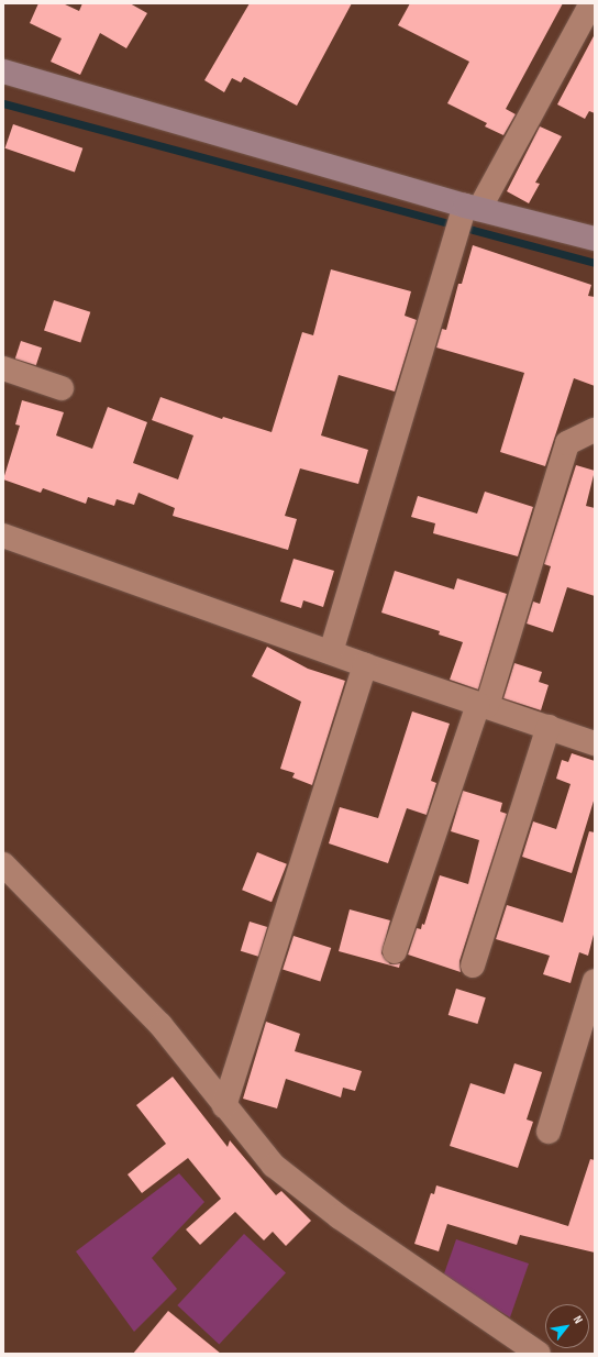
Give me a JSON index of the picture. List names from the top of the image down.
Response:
{
  "north": "top right"
}
